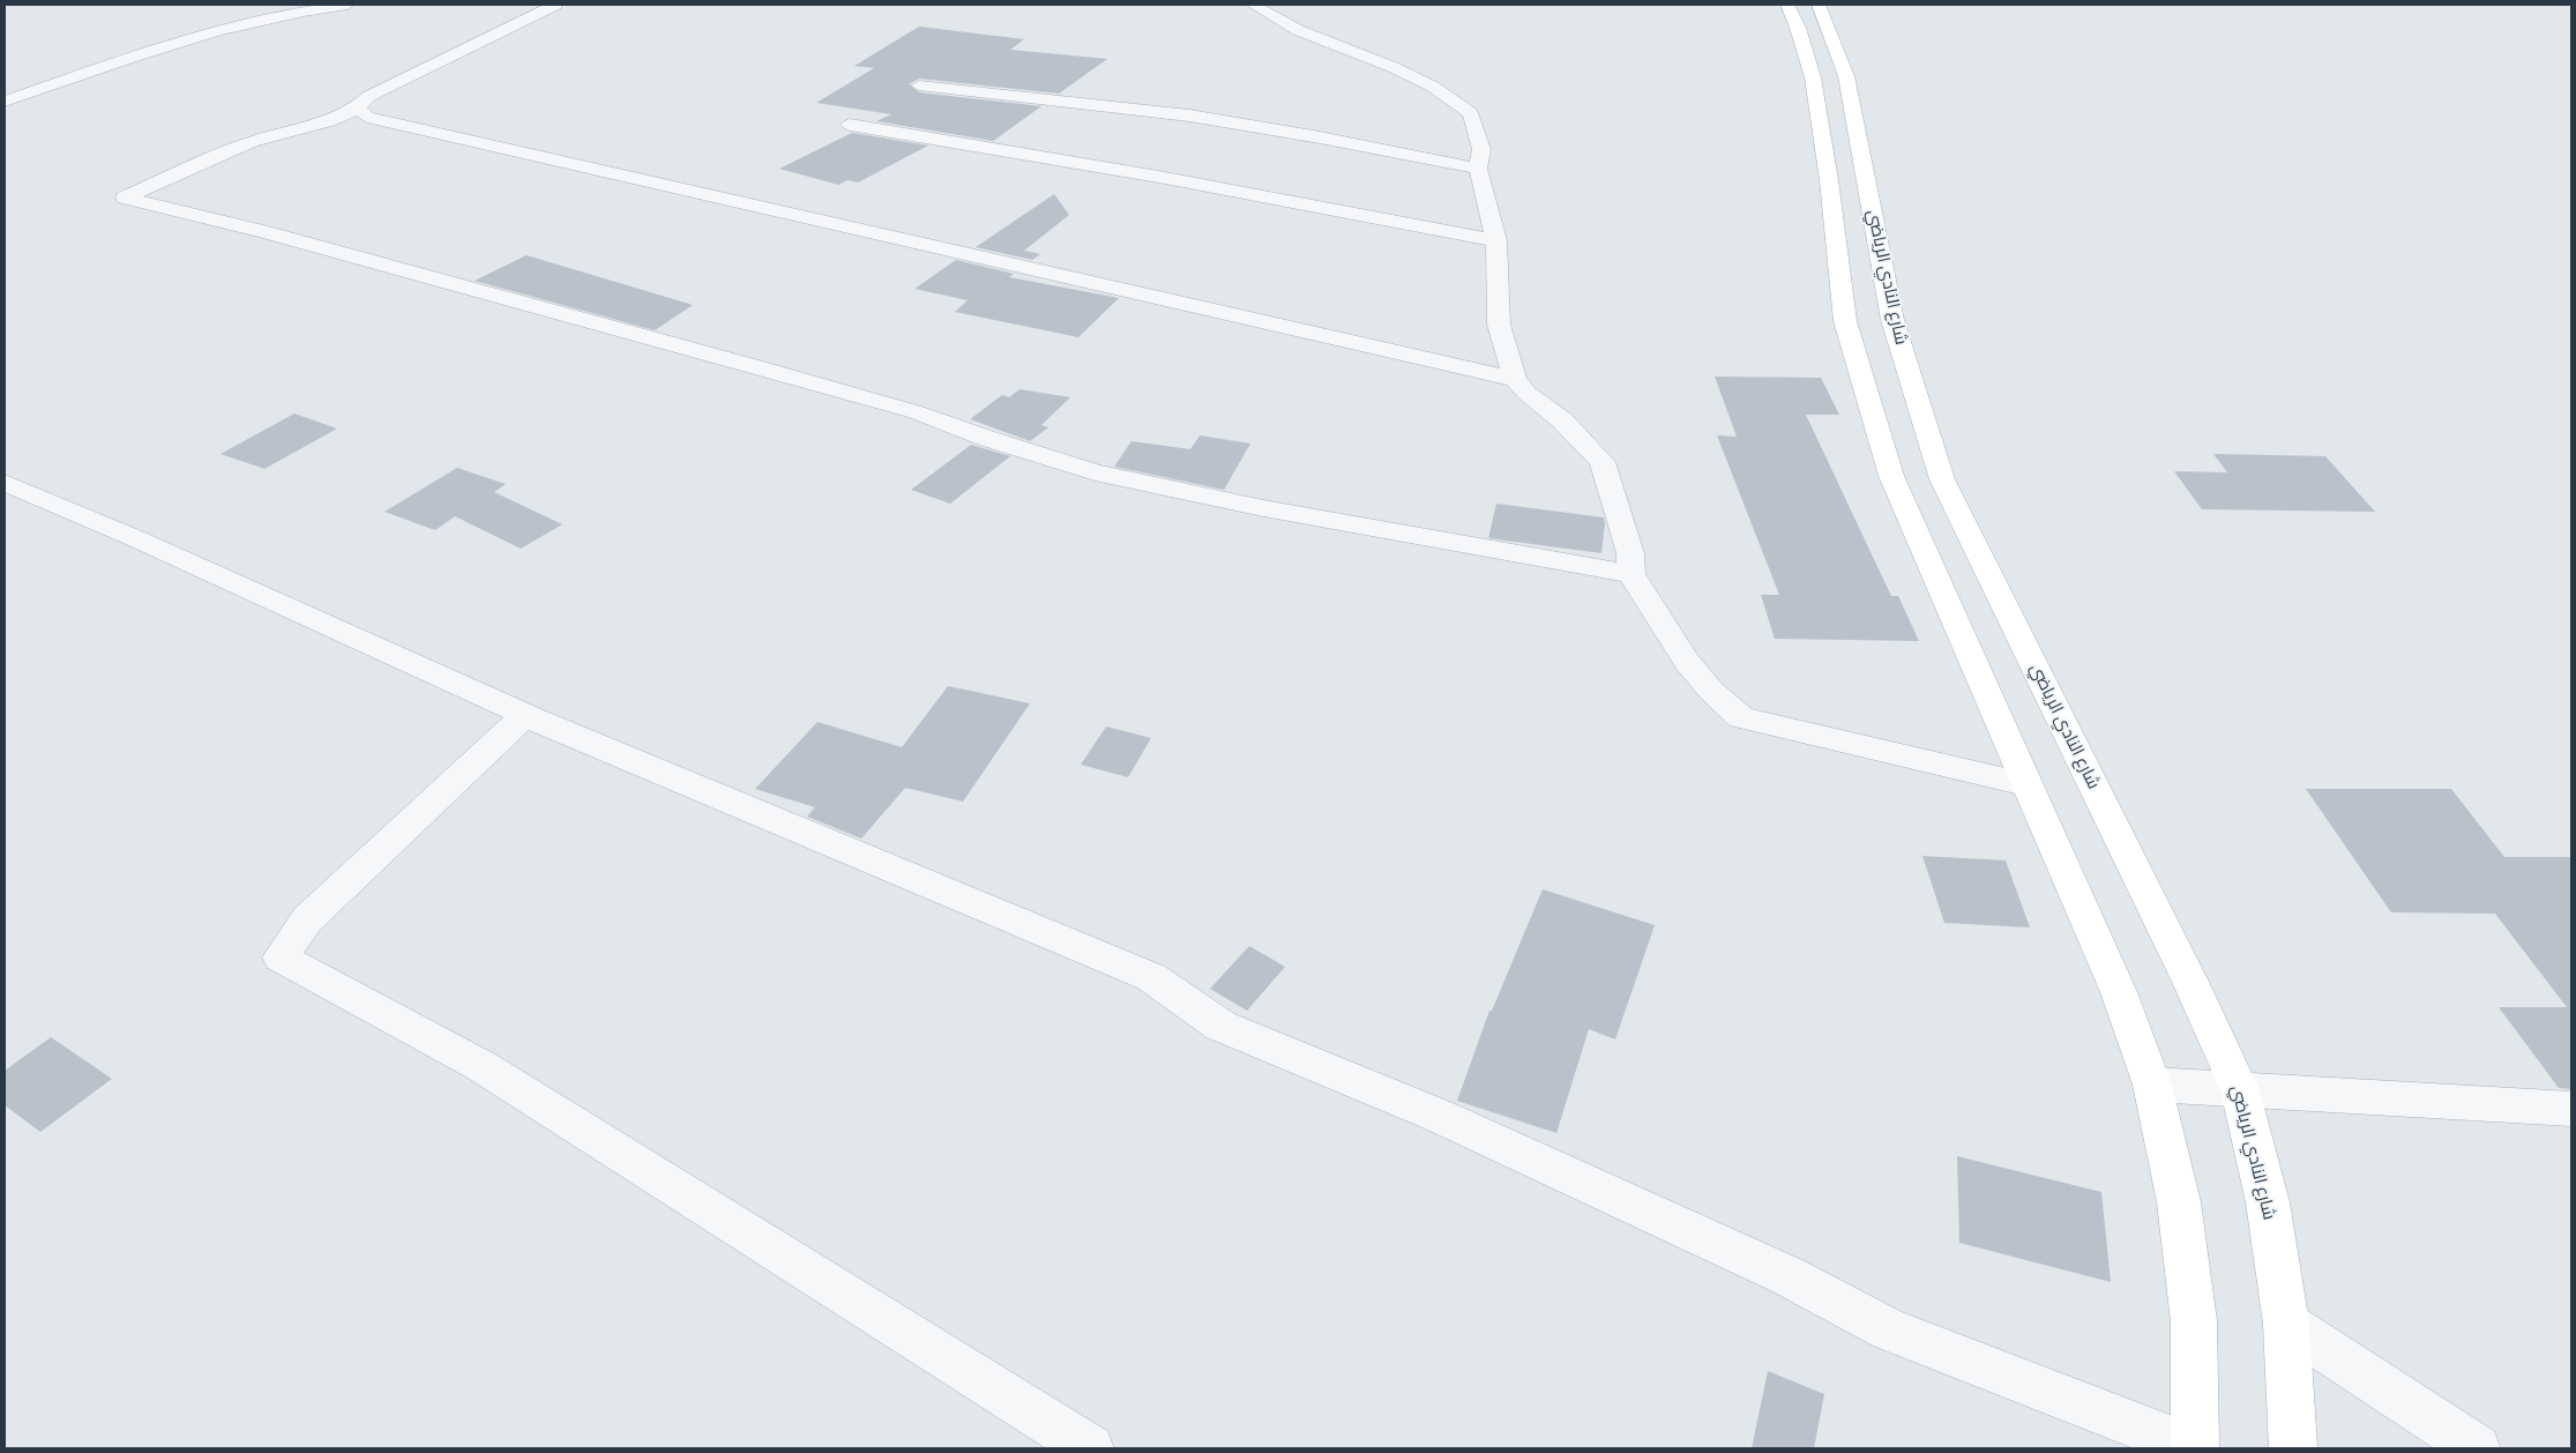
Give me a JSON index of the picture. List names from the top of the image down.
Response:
{
  "streets": {
    "main road": ["شارع النادي الرياضي"]
  }
}
